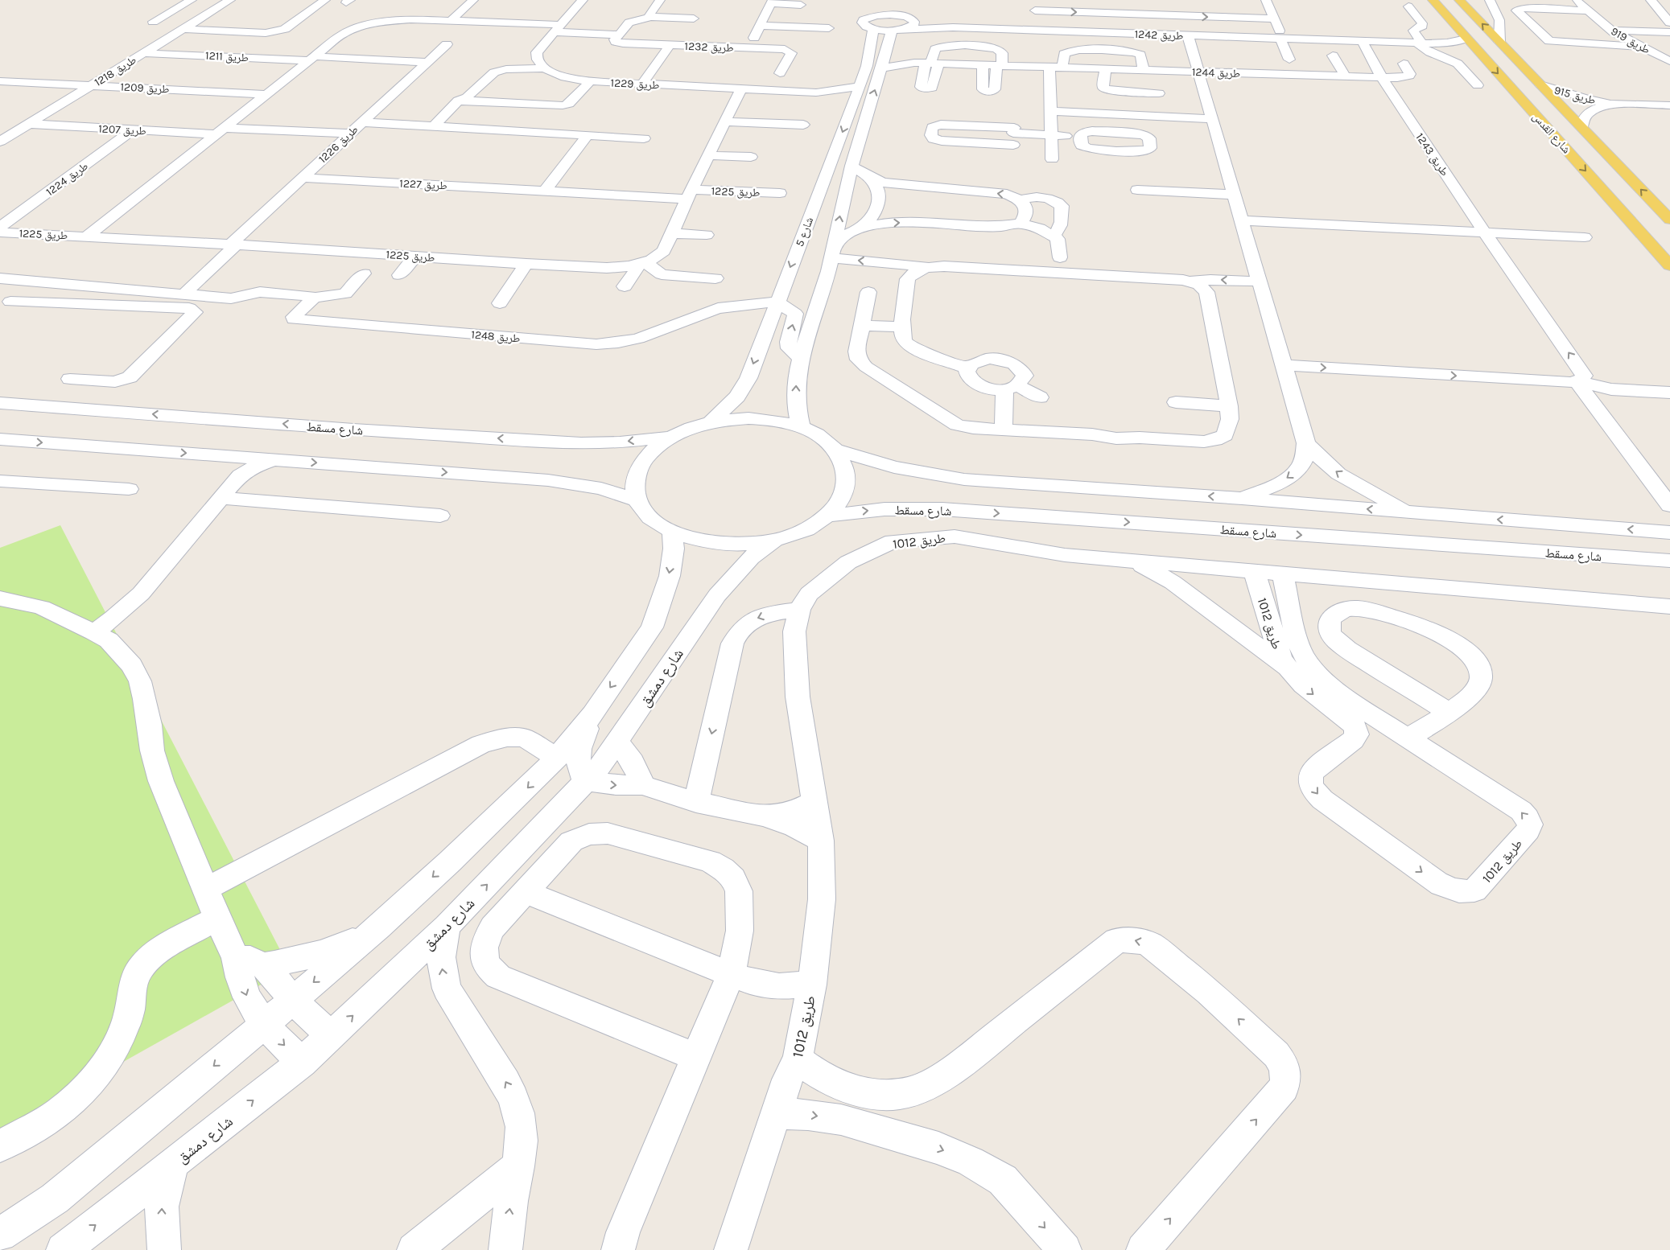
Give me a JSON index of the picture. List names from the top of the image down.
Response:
{
  "streets": {
    "main road": ["شارع القدس"],
    "street": [
      "طريق 1242",
      "طريق 919",
      "طريق 1232",
      "طريق 1211",
      "طريق 1218",
      "طريق 1244",
      "طريق 1229",
      "طريق 1209",
      "طريق 915",
      "طريق 1207",
      "طريق 1226",
      "طريق 1243",
      "طريق 1224",
      "طريق 1227",
      "طريق 1225",
      "شارع 5",
      "طريق 1248",
      "شارع مسقط",
      "طريق 1012",
      "شارع دمشق"
    ]
  },
  "crossings": [
    ["طريق 1242", "شارع القدس"],
    ["طريق 1242", "طريق 1243"],
    ["طريق 1242", "شارع 5"],
    ["طريق 1232", "طريق 1225"],
    ["طريق 1211", "طريق 1218"],
    ["طريق 1211", "طريق 1225"],
    ["طريق 1218", "طريق 1209"],
    ["طريق 1218", "طريق 1207"],
    ["طريق 1244", "طريق 1243"],
    ["طريق 1229", "طريق 1225"],
    ["طريق 1229", "شارع 5"],
    ["طريق 1209", "طريق 1225"],
    ["طريق 915", "شارع القدس"],
    ["طريق 1207", "طريق 1226"],
    ["طريق 1207", "طريق 1224"],
    ["طريق 1207", "طريق 1225"],
    ["طريق 1226", "طريق 1227"],
    ["طريق 1226", "طريق 1225"],
    ["طريق 1227", "طريق 1225"],
    ["شارع 5", "طريق 1248"]
  ],
  "one_way": ["طريق 1243"]
}
